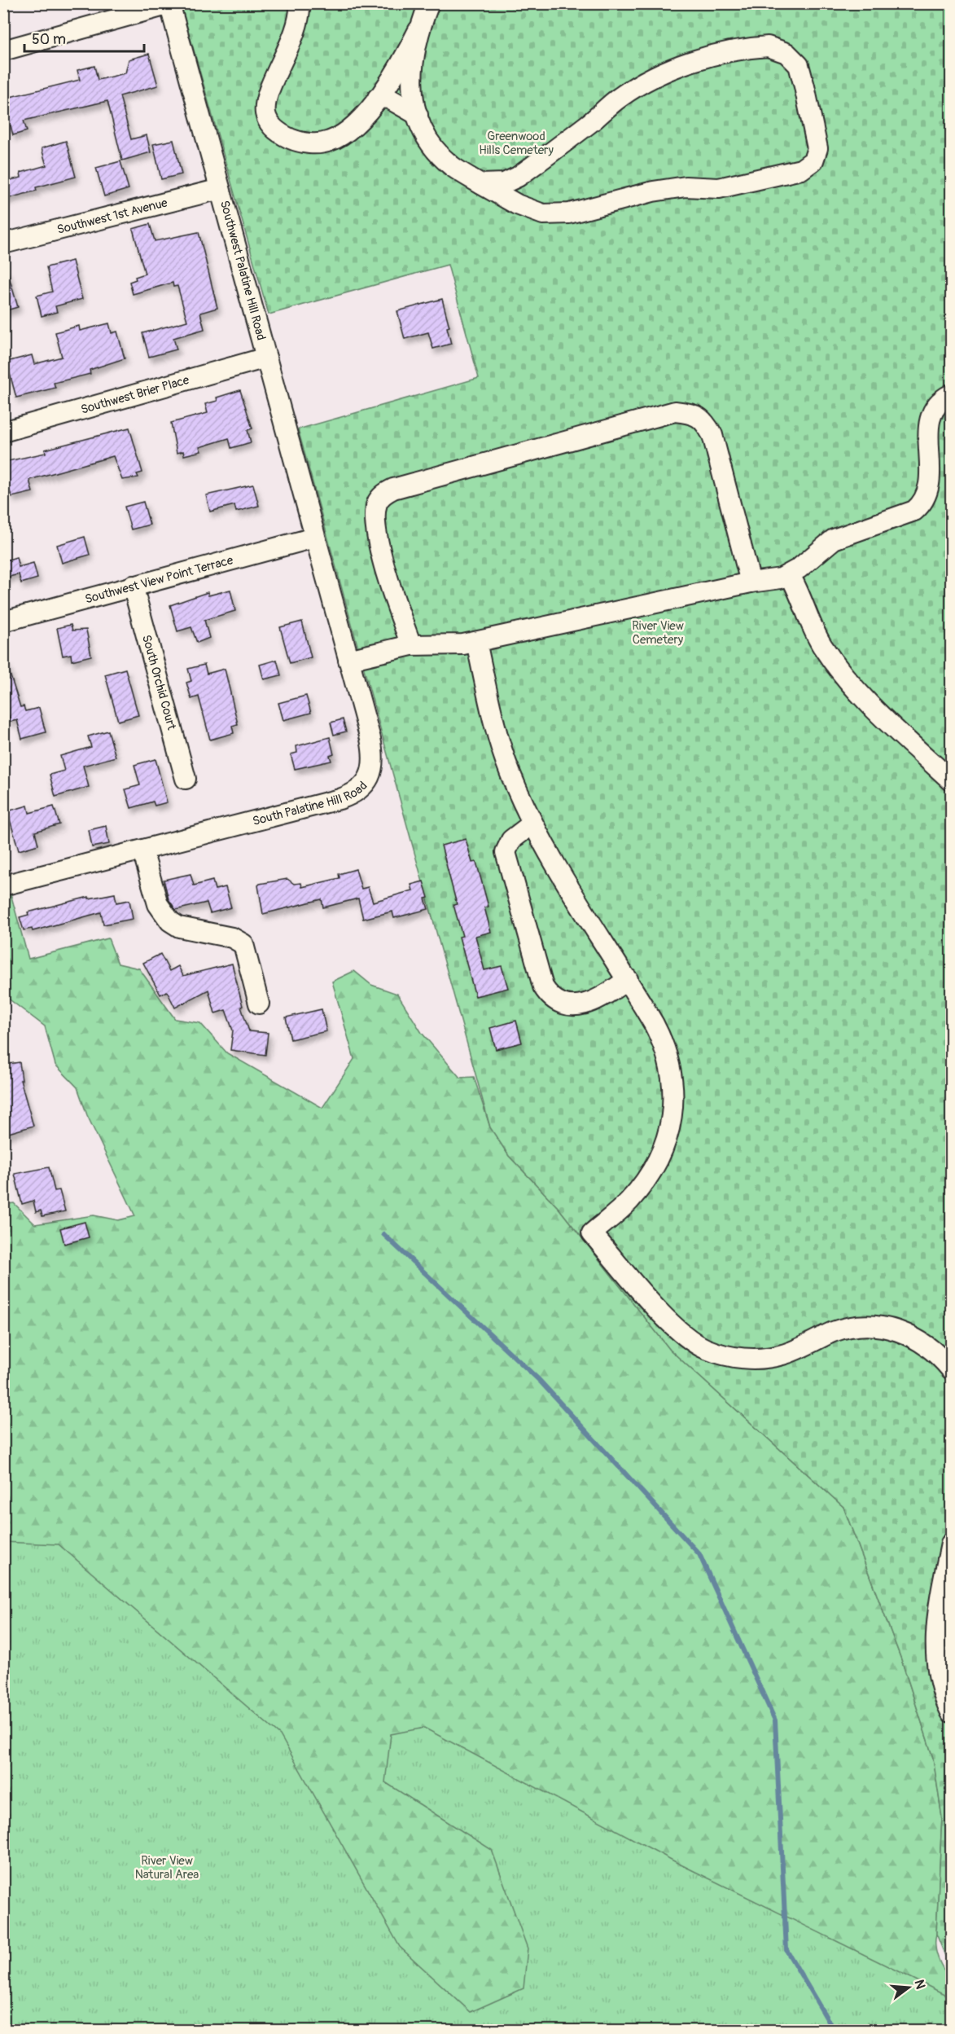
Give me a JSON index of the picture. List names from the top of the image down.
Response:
{
  "streets": {
    "street": [
      "Southwest 1st Avenue",
      "Southwest Palatine Hill Road",
      "Southwest Brier Place",
      "Southwest View Point Terrace",
      "South Orchid Court",
      "South Palatine Hill Road"
    ]
  },
  "crossings": [
    ["Southwest 1st Avenue", "Southwest Palatine Hill Road"],
    ["Southwest Palatine Hill Road", "Southwest Brier Place"],
    ["Southwest Palatine Hill Road", "Southwest View Point Terrace"],
    ["Southwest Palatine Hill Road", "South Palatine Hill Road"],
    ["Southwest View Point Terrace", "South Orchid Court"],
    ["Southwest View Point Terrace", "South Palatine Hill Road"]
  ],
  "parks": ["Greenwood Hills Cemetery", "River View Cemetery", "River View Natural Area"],
  "scale_bar": "50 m",
  "north": "right"
}
